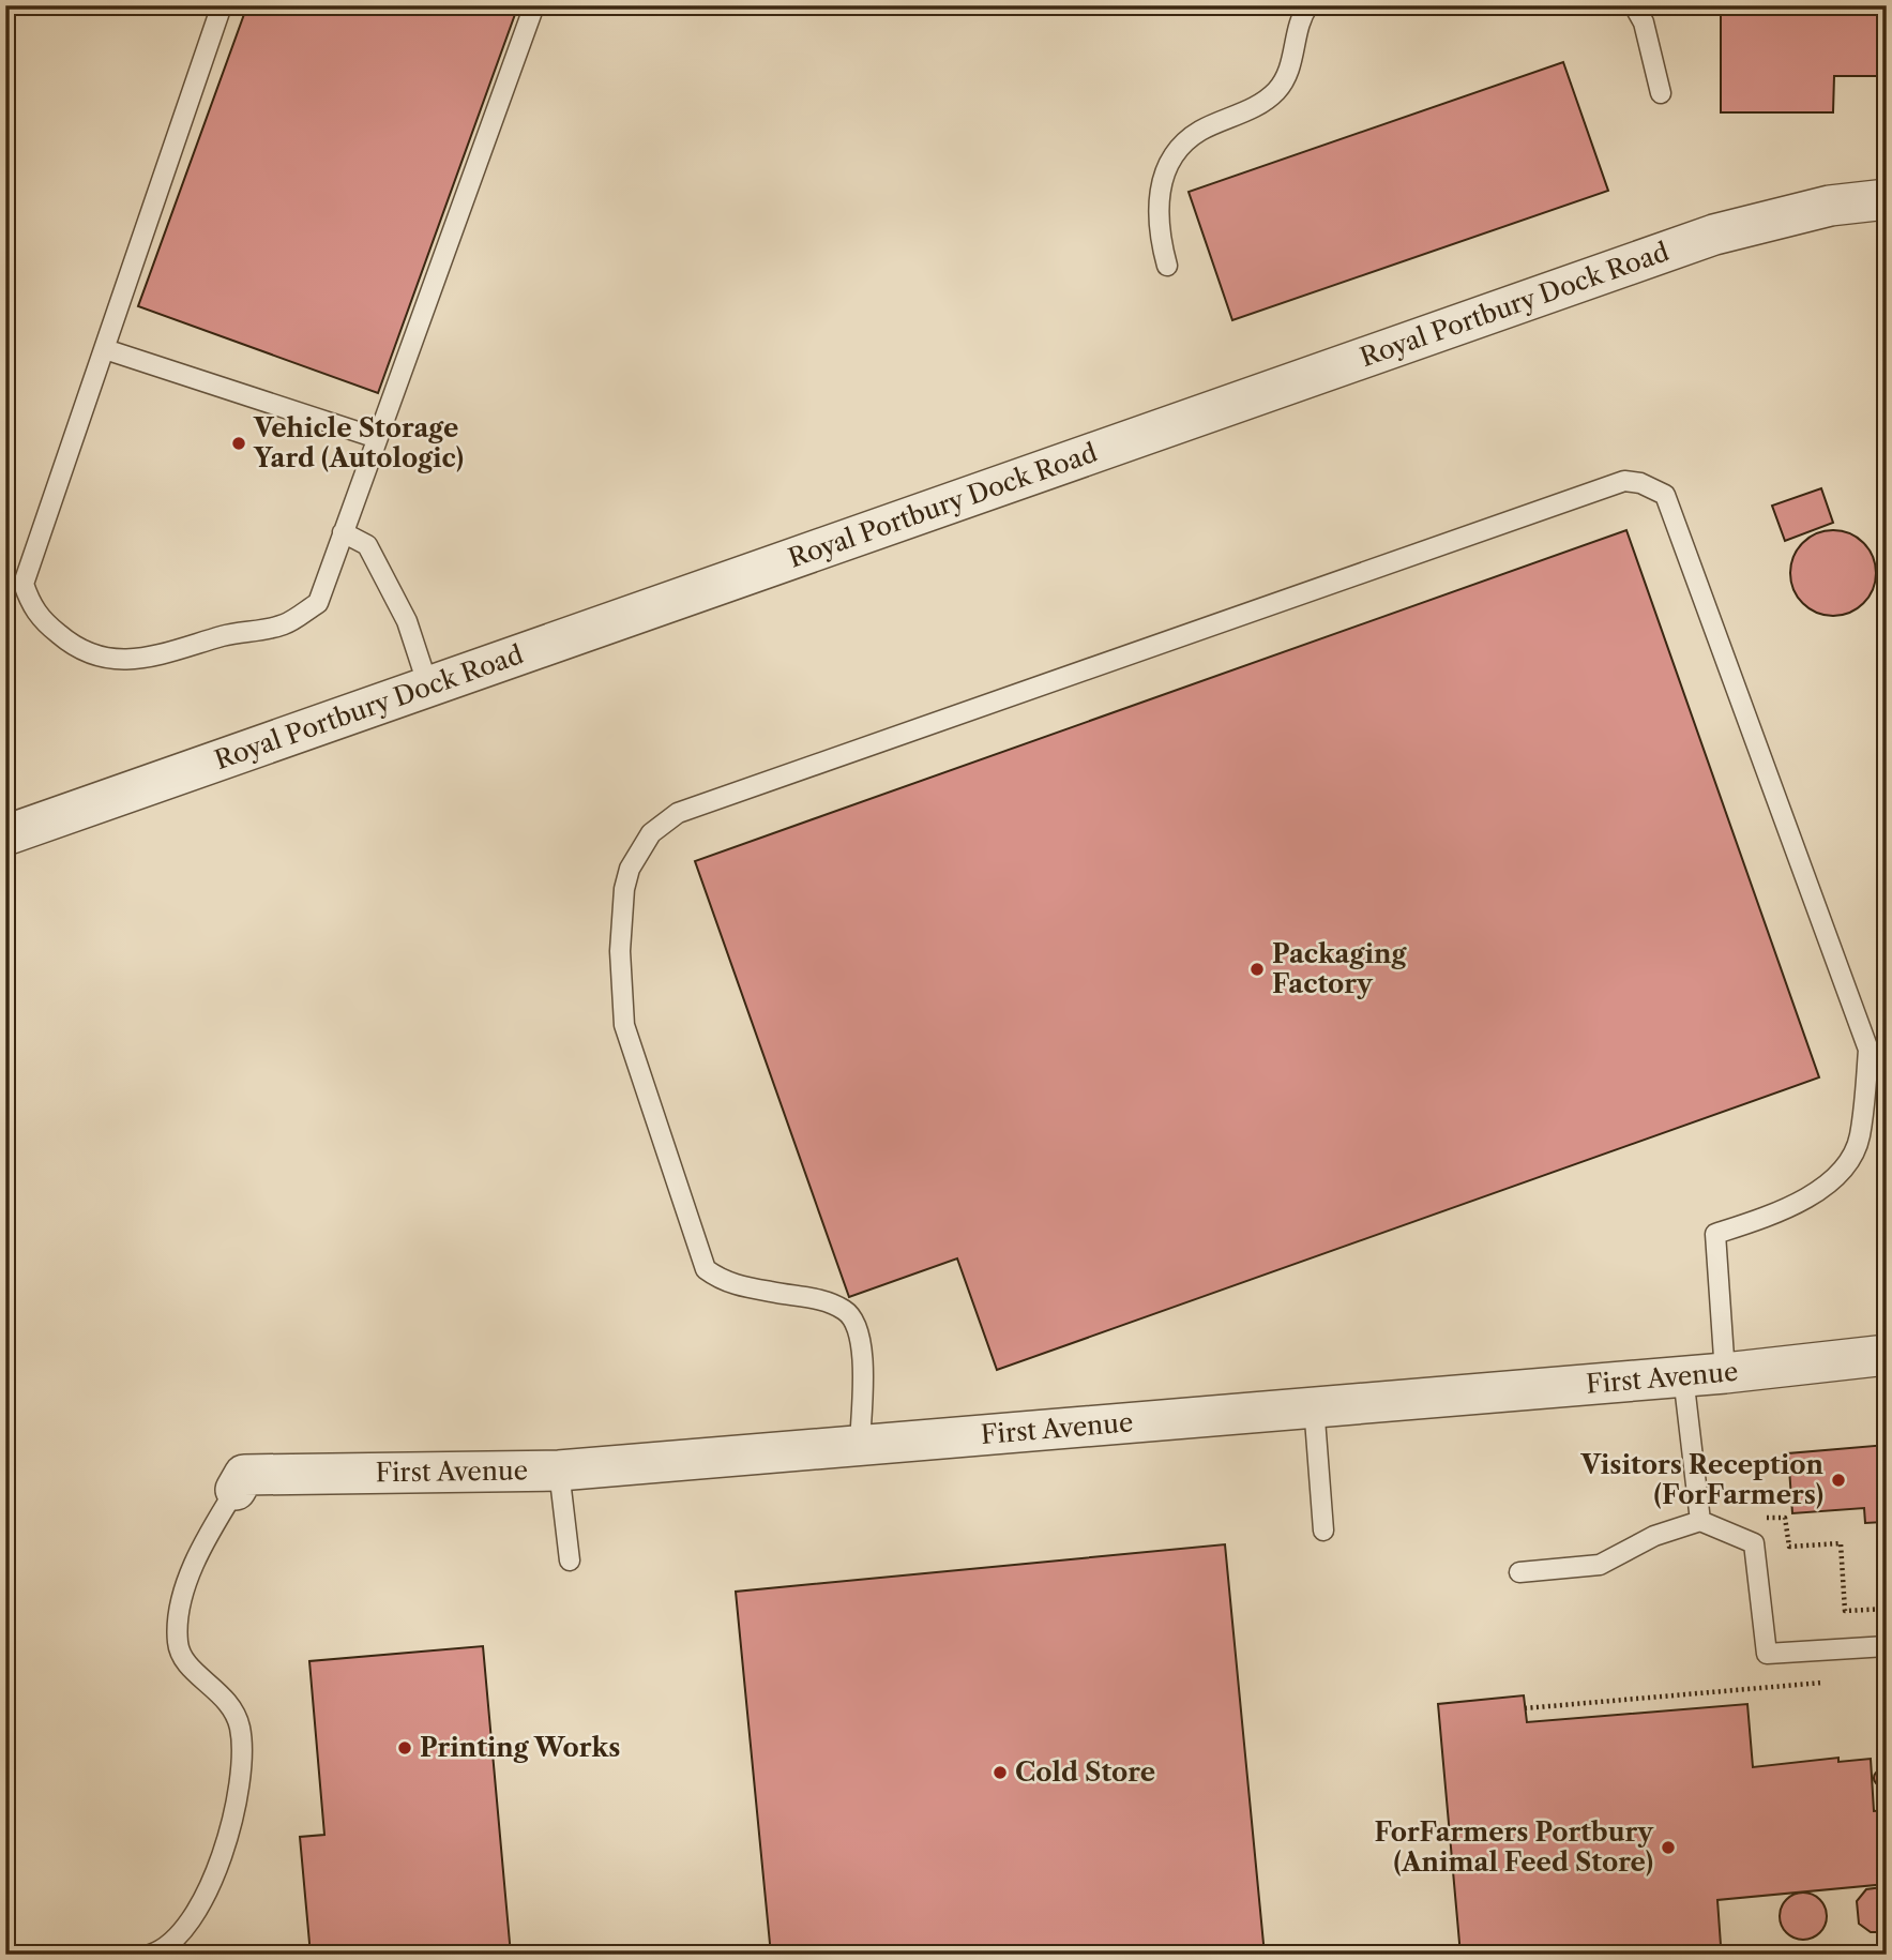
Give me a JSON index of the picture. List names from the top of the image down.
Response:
{
  "streets": {
    "street": ["Royal Portbury Dock Road", "First Avenue"]
  },
  "places": [
    "Vehicle Storage Yard (Autologic)",
    "Packaging Factory",
    "Visitors Reception (ForFarmers)",
    "Printing Works",
    "Cold Store",
    "ForFarmers Portbury (Animal Feed Store)"
  ]
}
